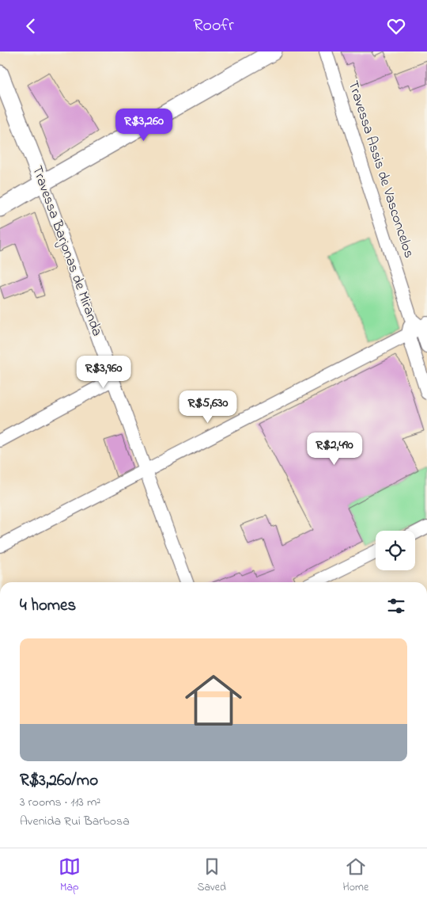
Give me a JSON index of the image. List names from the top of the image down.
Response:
{
  "streets": {
    "main road": ["Travessa Barjonas de Miranda"],
    "street": ["Travessa Assis de Vasconcelos"]
  },
  "page": {
    "header": "Roofr",
    "price": [
      "R$3,260",
      "R$3,960",
      "R$5,630",
      "R$2,490"
    ],
    "heading": "4 homes",
    "list": [
      {
        "name": "R$3,260/mo",
        "note": "3 rooms · 113 m² · Avenida Rui Barbosa"
      }
    ],
    "tabs": ["Map", "Saved", "Home"]
  }
}
